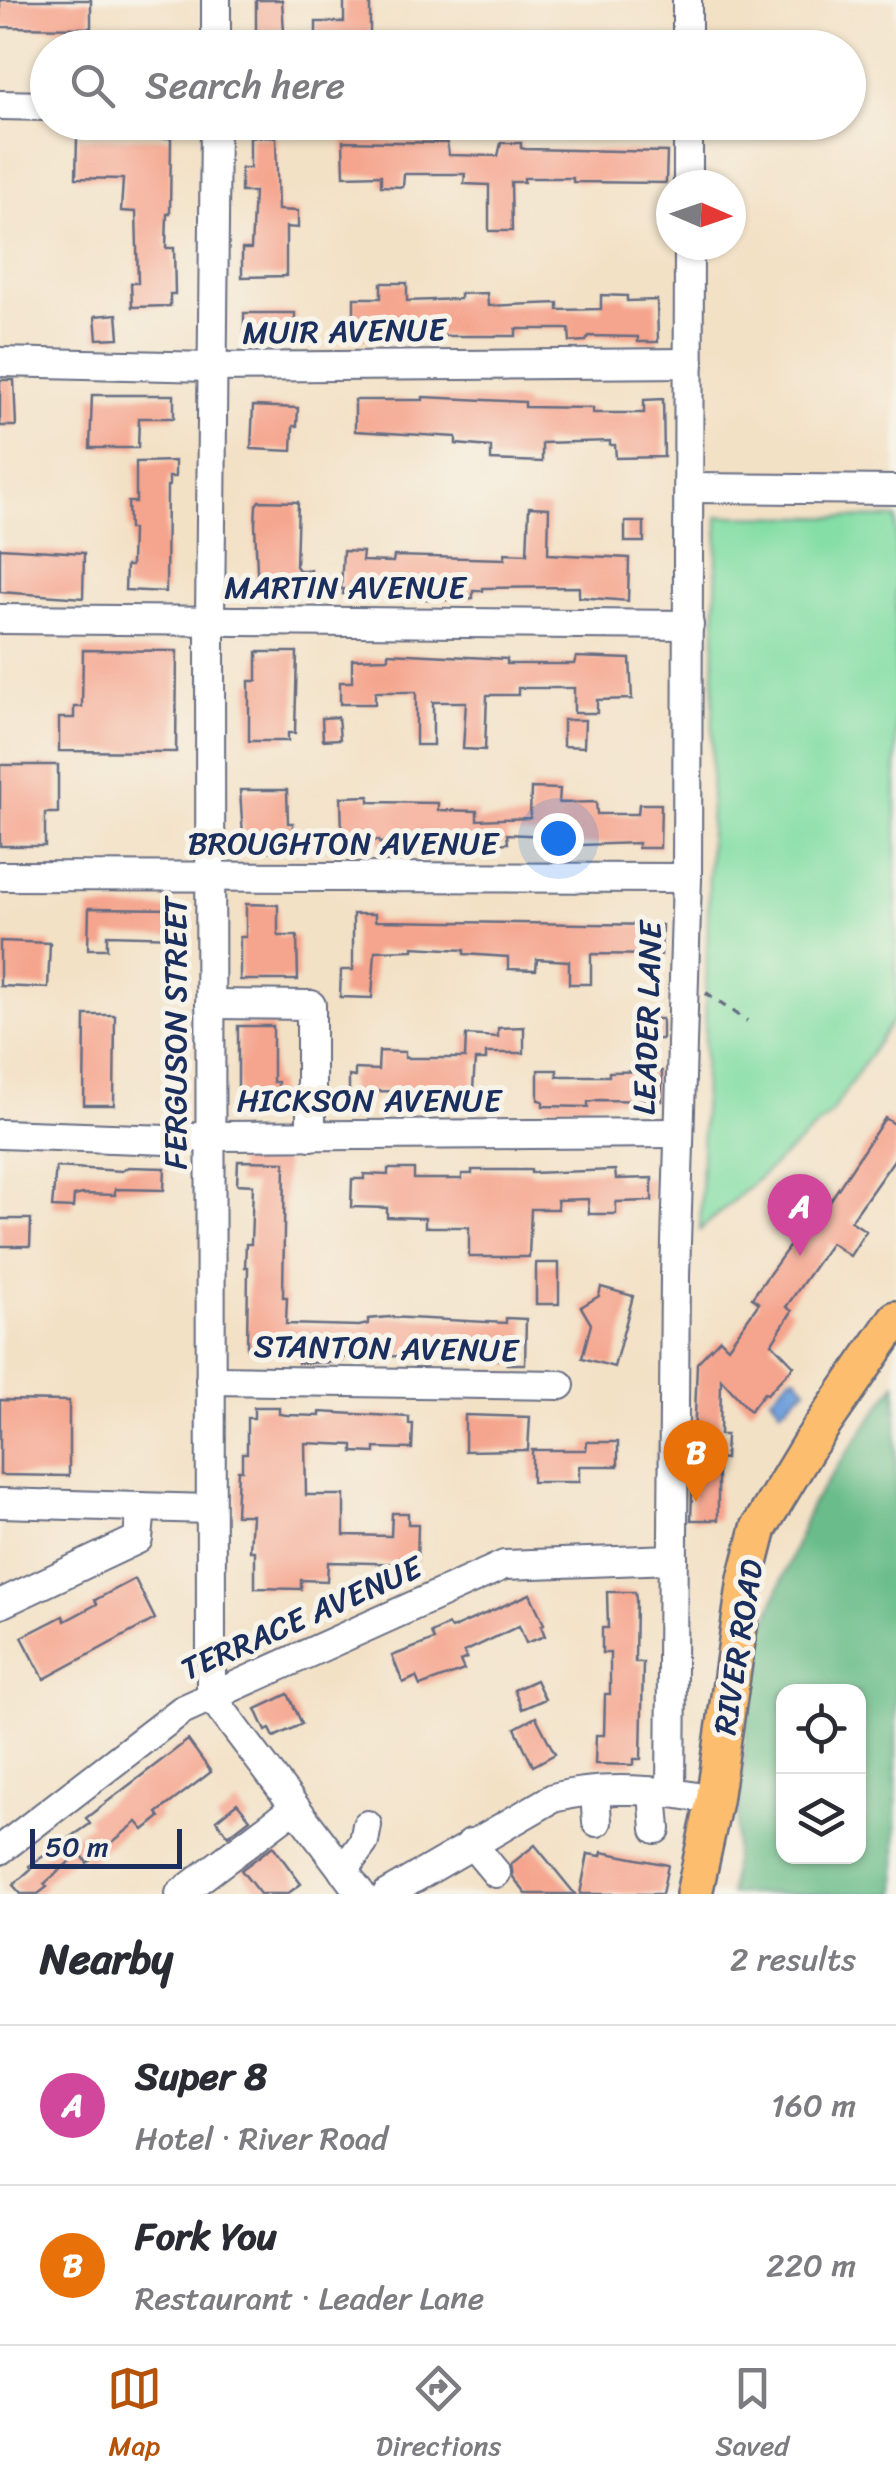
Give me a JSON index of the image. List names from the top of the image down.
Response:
{
  "streets": {
    "main road": ["RIVER ROAD"],
    "street": [
      "MUIR AVENUE",
      "MARTIN AVENUE",
      "BROUGHTON AVENUE",
      "LEADER LANE",
      "FERGUSON STREET",
      "HICKSON AVENUE",
      "STANTON AVENUE",
      "TERRACE AVENUE"
    ]
  },
  "crossings": [
    ["MUIR AVENUE", "LEADER LANE"],
    ["MUIR AVENUE", "FERGUSON STREET"],
    ["MARTIN AVENUE", "LEADER LANE"],
    ["MARTIN AVENUE", "FERGUSON STREET"],
    ["BROUGHTON AVENUE", "LEADER LANE"],
    ["BROUGHTON AVENUE", "FERGUSON STREET"],
    ["LEADER LANE", "HICKSON AVENUE"],
    ["LEADER LANE", "TERRACE AVENUE"],
    ["FERGUSON STREET", "HICKSON AVENUE"],
    ["FERGUSON STREET", "STANTON AVENUE"],
    ["FERGUSON STREET", "TERRACE AVENUE"]
  ],
  "scale_bar": "50 m",
  "north": "right",
  "page": {
    "search": "Search here",
    "pins": ["A", "B"],
    "scale": "50 m",
    "heading": ["Nearby", "2 results"],
    "list": [
      {
        "mark": "A",
        "name": "Super 8",
        "note": "Hotel · River Road",
        "value": "160 m"
      },
      {
        "mark": "B",
        "name": "Fork You",
        "note": "Restaurant · Leader Lane",
        "value": "220 m"
      }
    ],
    "nav": ["Map", "Directions", "Saved"]
  }
}
